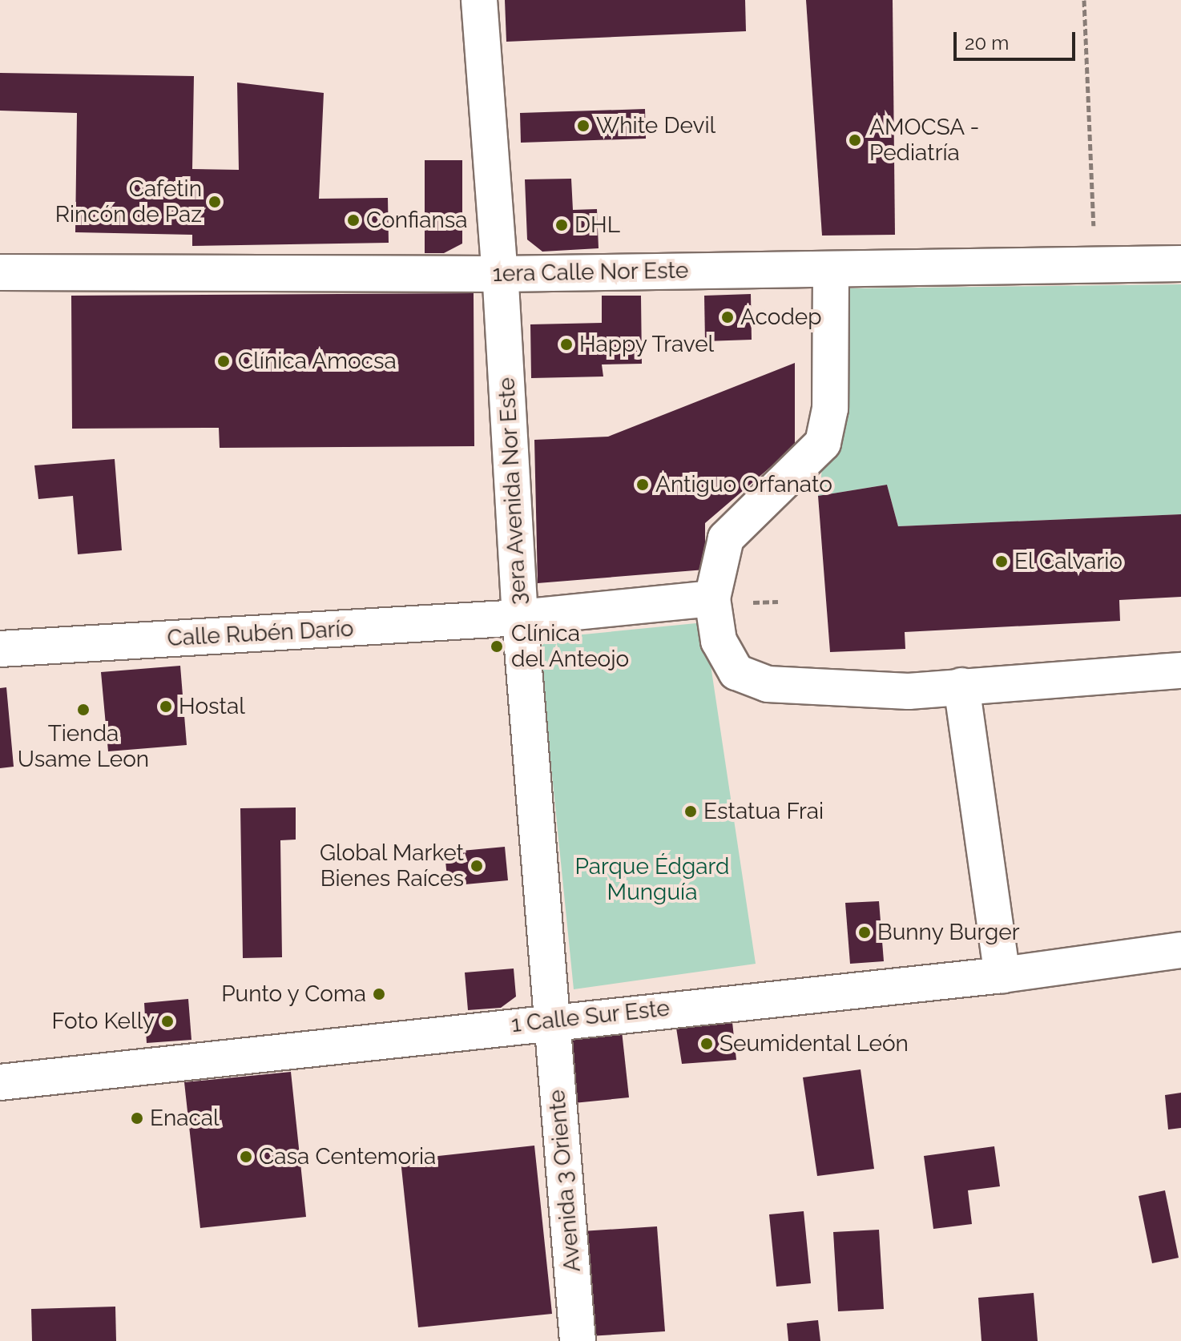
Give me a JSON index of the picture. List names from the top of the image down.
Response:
{
  "streets": {
    "street": [
      "1era Calle Nor Este",
      "3era Avenida Nor Este",
      "Calle Rubén Darío",
      "1 Calle Sur Este",
      "Avenida 3 Oriente"
    ]
  },
  "crossings": [
    ["1era Calle Nor Este", "3era Avenida Nor Este"],
    ["3era Avenida Nor Este", "Calle Rubén Darío"],
    ["3era Avenida Nor Este", "1 Calle Sur Este"],
    ["3era Avenida Nor Este", "Avenida 3 Oriente"],
    ["1 Calle Sur Este", "Avenida 3 Oriente"]
  ],
  "parks": ["Parque Édgard Munguía"],
  "places": [
    "White Devil",
    "AMOCSA - Pediatría",
    "Cafetin Rincón de Paz",
    "Confiansa",
    "DHL",
    "Acodep",
    "Happy Travel",
    "Clínica Amocsa",
    "Antiguo Orfanato",
    "El Calvario",
    "Clínica del Anteojo",
    "Hostal",
    "Tienda Usame Leon",
    "Estatua Frai",
    "Global Market Bienes Raíces",
    "Bunny Burger",
    "Punto y Coma",
    "Foto Kelly",
    "Seumidental León",
    "Enacal",
    "Casa Centemoria"
  ],
  "scale_bar": "20 m"
}
